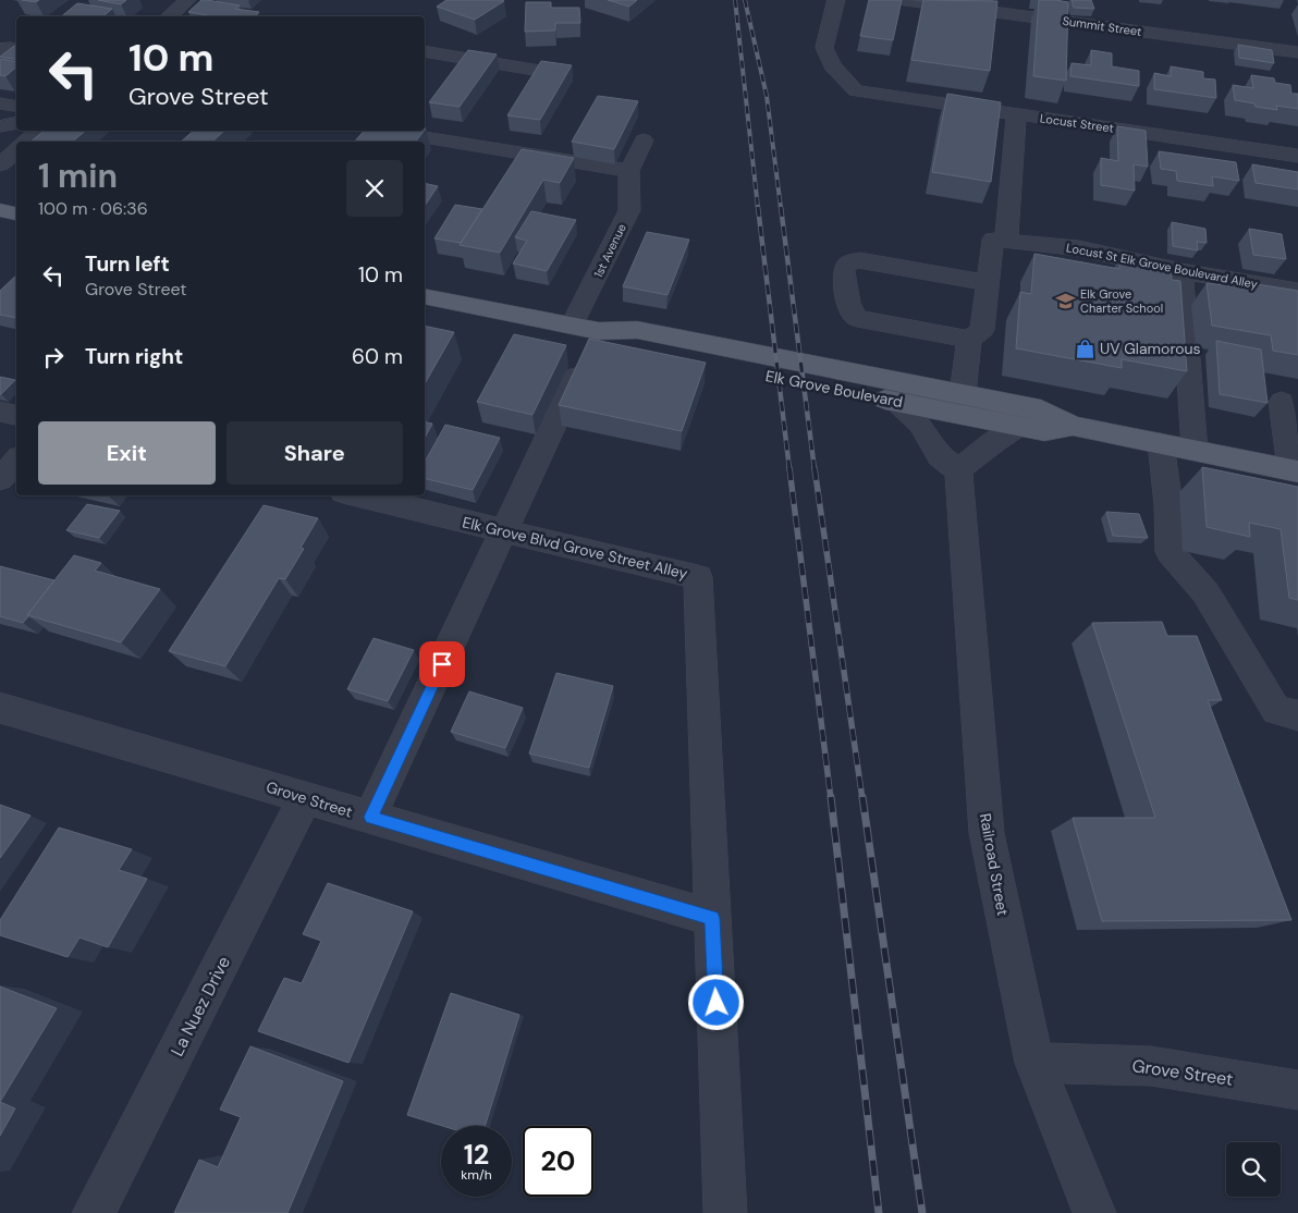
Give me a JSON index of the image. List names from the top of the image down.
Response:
{
  "streets": {
    "main road": ["Elk Grove Boulevard"],
    "street": [
      "Summit Street",
      "Locust Street",
      "1st Avenue",
      "Locust St Elk Grove Boulevard Alley",
      "Elk Grove Blvd Grove Street Alley",
      "Grove Street",
      "Railroad Street",
      "La Nuez Drive"
    ]
  },
  "crossings": [
    ["1st Avenue", "Elk Grove Boulevard"],
    ["1st Avenue", "Elk Grove Blvd Grove Street Alley"],
    ["1st Avenue", "Grove Street"],
    ["Elk Grove Blvd Grove Street Alley", "Grove Street"],
    ["Grove Street", "Railroad Street"],
    ["Grove Street", "La Nuez Drive"]
  ],
  "places": {
    "school or university": ["Elk Grove Charter School"],
    "shop": ["UV Glamorous"]
  },
  "page": {
    "turn": ["10 m", "Grove Street"],
    "heading": ["1 min", "100 m · 06:36"],
    "list": [
      {
        "name": "Turn left",
        "note": "Grove Street",
        "value": "10 m"
      },
      {
        "name": "Turn right",
        "value": "60 m"
      }
    ],
    "buttons": ["Exit", "Share"],
    "speed": "12 km/h",
    "limit": "20"
  }
}
